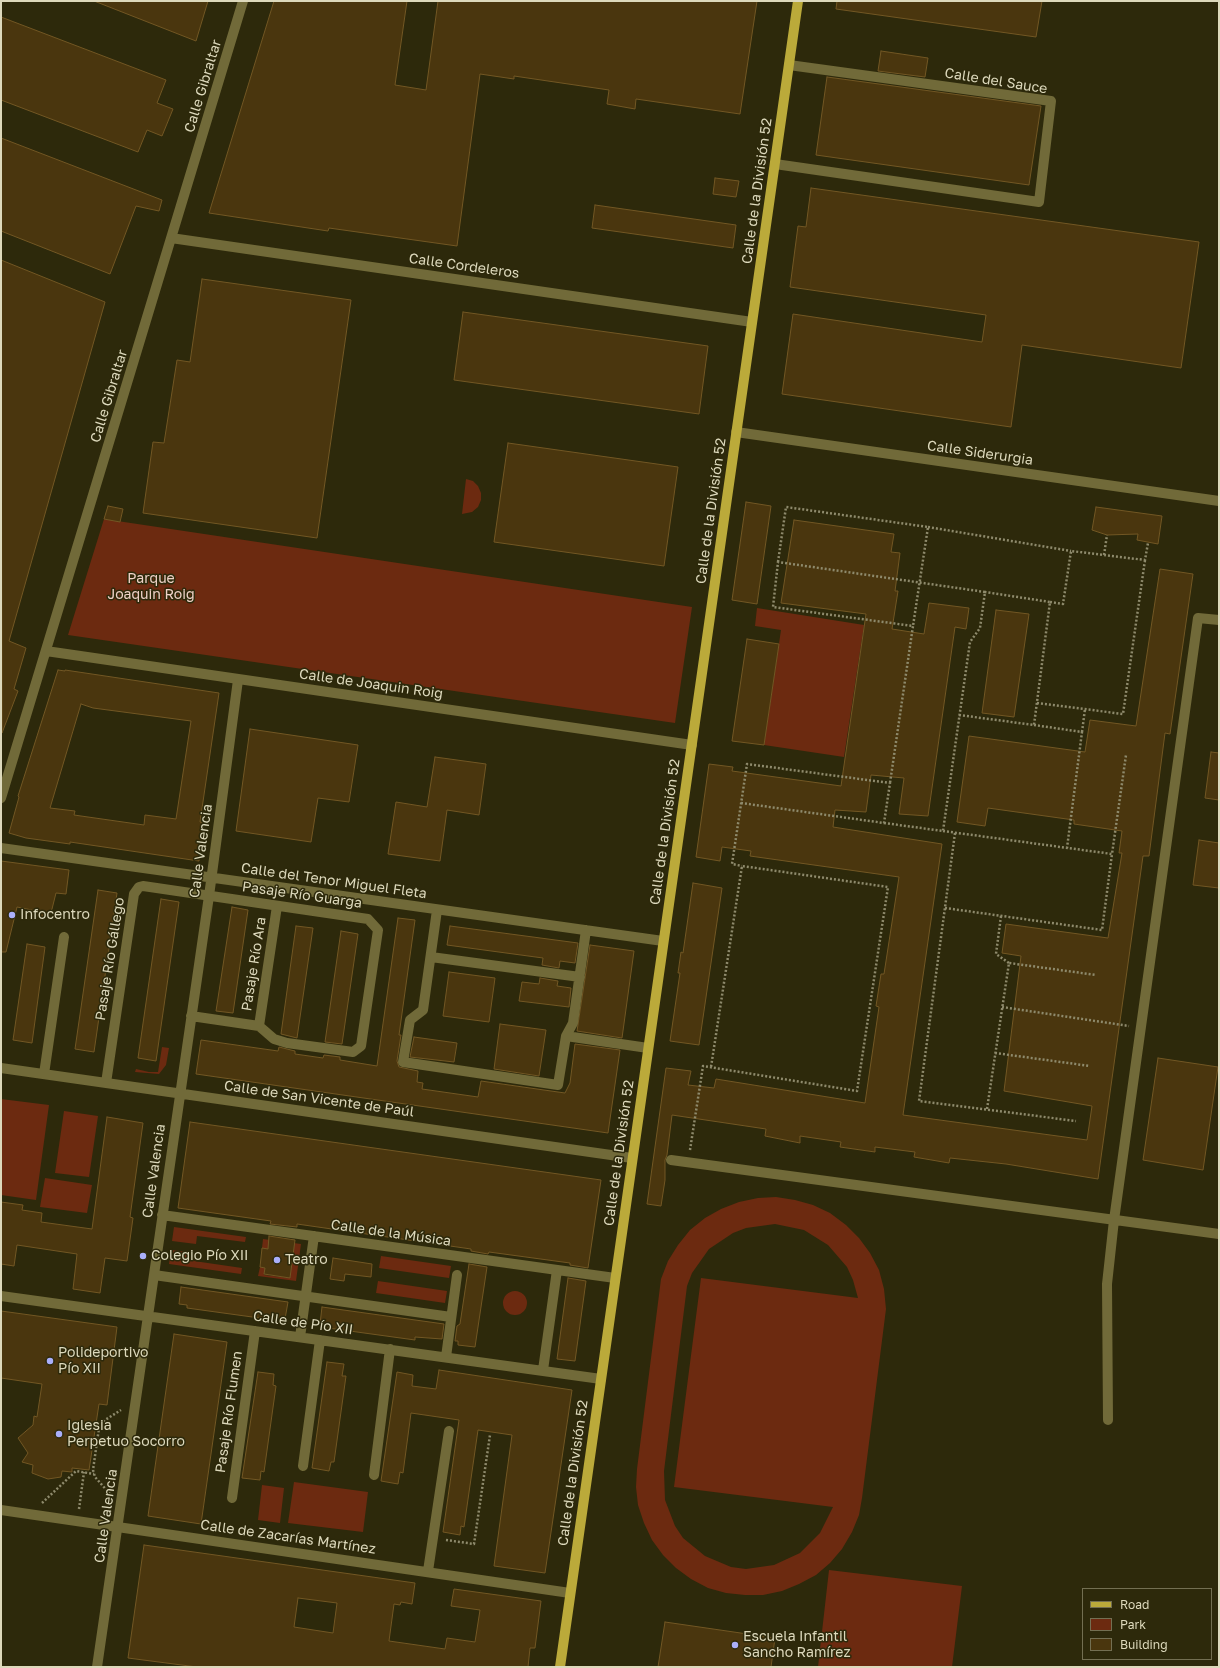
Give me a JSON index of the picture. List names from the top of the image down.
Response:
{
  "streets": {
    "main road": ["Calle de la División 52"],
    "street": [
      "Calle del Sauce",
      "Calle Gibraltar",
      "Calle Cordeleros",
      "Calle Siderurgia",
      "Calle de Joaquin Roig",
      "Calle Valencia",
      "Calle del Tenor Miguel Fleta",
      "Pasaje Río Guarga",
      "Pasaje Río Gállego",
      "Pasaje Río Ara",
      "Calle de San Vicente de Paúl",
      "Calle de la Música",
      "Calle de Pío XII",
      "Pasaje Río Flumen",
      "Calle de Zacarías Martínez"
    ]
  },
  "crossings": [
    ["Calle del Sauce", "Calle de la División 52"],
    ["Calle Gibraltar", "Calle Cordeleros"],
    ["Calle Gibraltar", "Calle de Joaquin Roig"],
    ["Calle de la División 52", "Calle Cordeleros"],
    ["Calle de la División 52", "Calle Siderurgia"],
    ["Calle de la División 52", "Calle de Joaquin Roig"],
    ["Calle de la División 52", "Calle del Tenor Miguel Fleta"],
    ["Calle de la División 52", "Calle de San Vicente de Paúl"],
    ["Calle de la División 52", "Calle de la Música"],
    ["Calle de la División 52", "Calle de Pío XII"],
    ["Calle de la División 52", "Calle de Zacarías Martínez"],
    ["Calle de Joaquin Roig", "Calle Valencia"],
    ["Calle Valencia", "Calle del Tenor Miguel Fleta"],
    ["Calle Valencia", "Pasaje Río Guarga"],
    ["Calle Valencia", "Pasaje Río Gállego"],
    ["Calle Valencia", "Calle de San Vicente de Paúl"],
    ["Calle Valencia", "Calle de la Música"],
    ["Calle Valencia", "Calle de Pío XII"],
    ["Calle Valencia", "Calle de Zacarías Martínez"],
    ["Pasaje Río Guarga", "Pasaje Río Gállego"],
    ["Pasaje Río Guarga", "Pasaje Río Ara"],
    ["Pasaje Río Gállego", "Calle de San Vicente de Paúl"],
    ["Calle de Pío XII", "Pasaje Río Flumen"]
  ],
  "parks": ["Parque Joaquin Roig"],
  "places": [
    "Infocentro",
    "Colegio Pío XII",
    "Teatro",
    "Polideportivo Pío XII",
    "Iglesia Perpetuo Socorro",
    "Escuela Infantil Sancho Ramírez"
  ],
  "legend": ["Road", "Park", "Building"]
}
